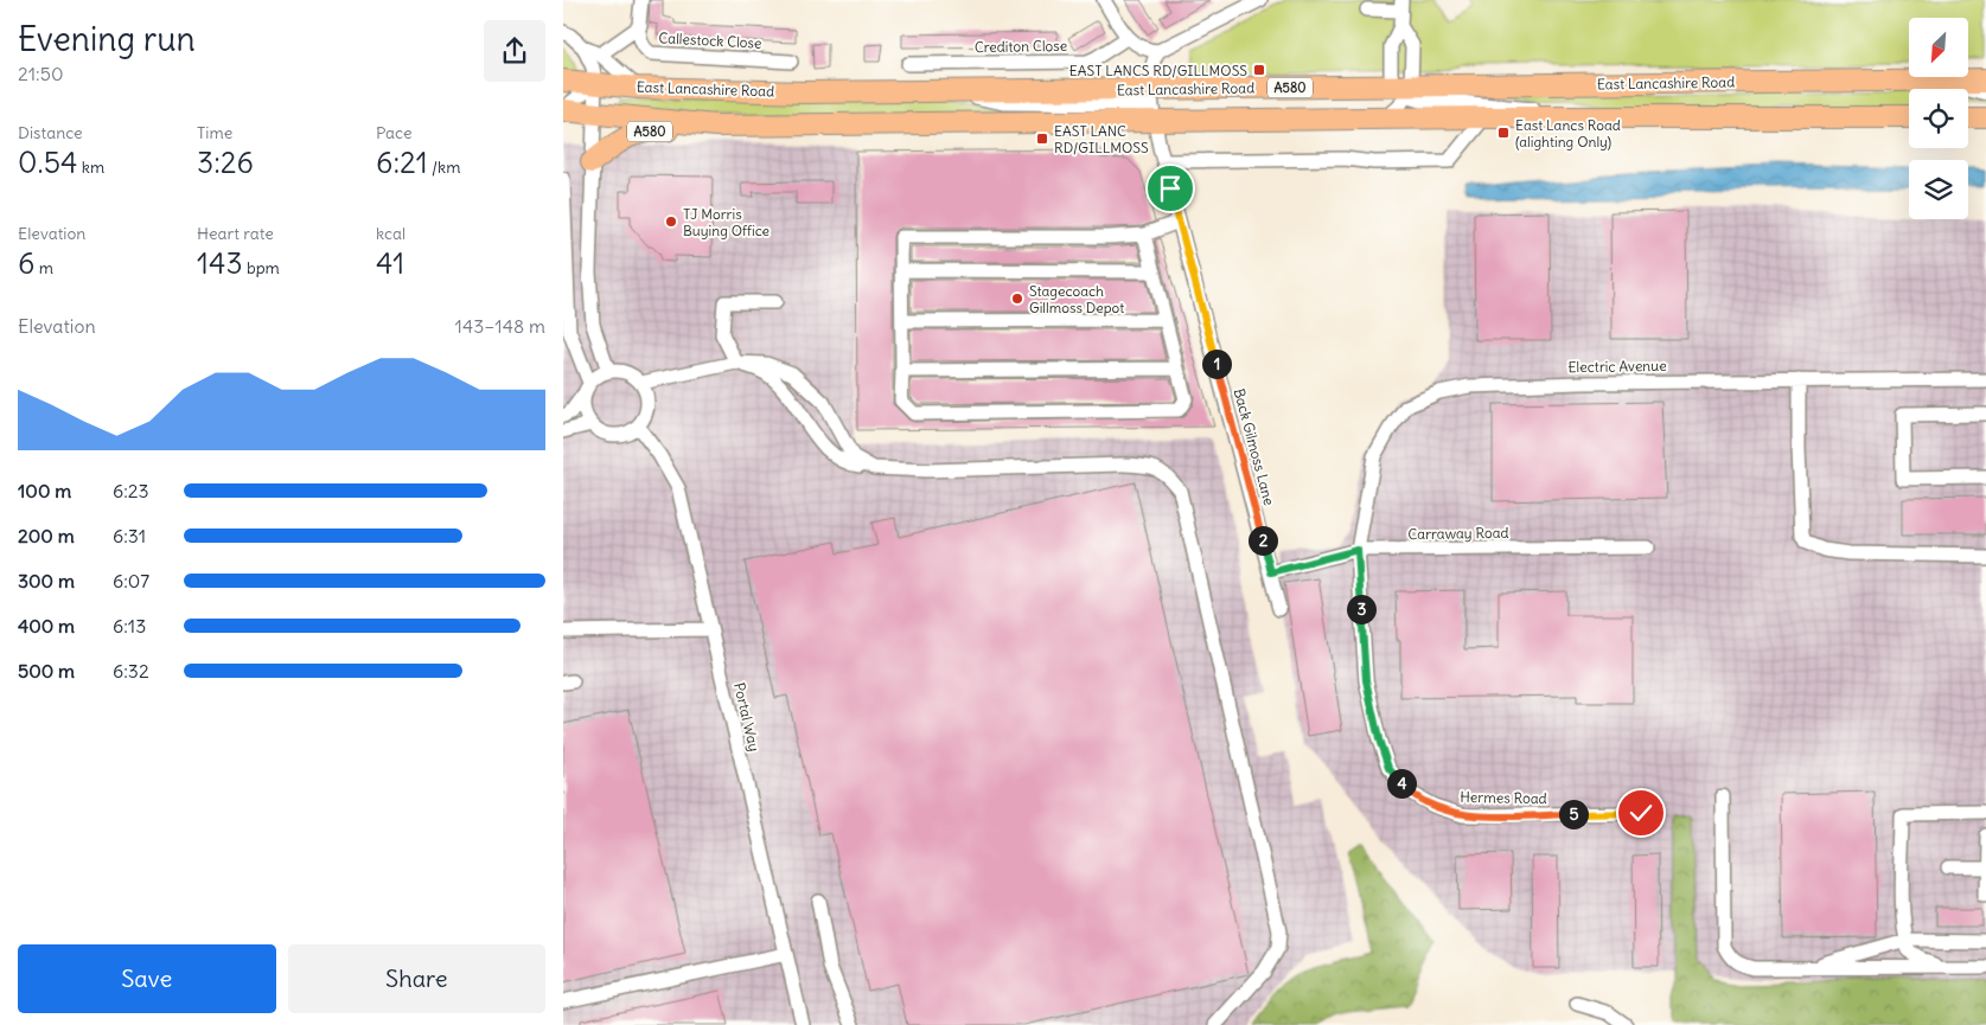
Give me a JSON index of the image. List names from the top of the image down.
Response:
{
  "streets": {
    "highway": ["East Lancashire Road", "A580"],
    "street": [
      "Callestock Close",
      "Crediton Close",
      "Electric Avenue",
      "Back Gilmoss Lane",
      "Carraway Road",
      "Portal Way",
      "Hermes Road"
    ]
  },
  "crossings": [
    ["East Lancashire Road", "A580"],
    ["East Lancashire Road", "Back Gilmoss Lane"],
    ["Electric Avenue", "Carraway Road"],
    ["Electric Avenue", "Hermes Road"],
    ["Back Gilmoss Lane", "Carraway Road"],
    ["Carraway Road", "Hermes Road"]
  ],
  "places": {
    "transit": ["EAST LANCS RD/GILLMOSS", "East Lancs Road (alighting Only)", "EAST LANC RD/GILLMOSS"],
    "other": ["TJ Morris Buying Office", "Stagecoach Gillmoss Depot"]
  },
  "north": "bottom left",
  "page": {
    "heading": ["Evening run", "21:50"],
    "stats": [
      ["Distance", "0.54 km"],
      ["Time", "3:26"],
      ["Pace", "6:21 /km"],
      ["Elevation", "6 m"],
      ["Heart rate", "143 bpm"],
      ["kcal", "41"]
    ],
    "chart": ["Elevation", "143–148 m"],
    "pins": [
      "1",
      "2",
      "3",
      "4",
      "5"
    ],
    "list": [
      {
        "name": "100 m",
        "note": "6:23"
      },
      {
        "name": "200 m",
        "note": "6:31"
      },
      {
        "name": "300 m",
        "note": "6:07"
      },
      {
        "name": "400 m",
        "note": "6:13"
      },
      {
        "name": "500 m",
        "note": "6:32"
      }
    ],
    "buttons": ["Save", "Share"]
  }
}
